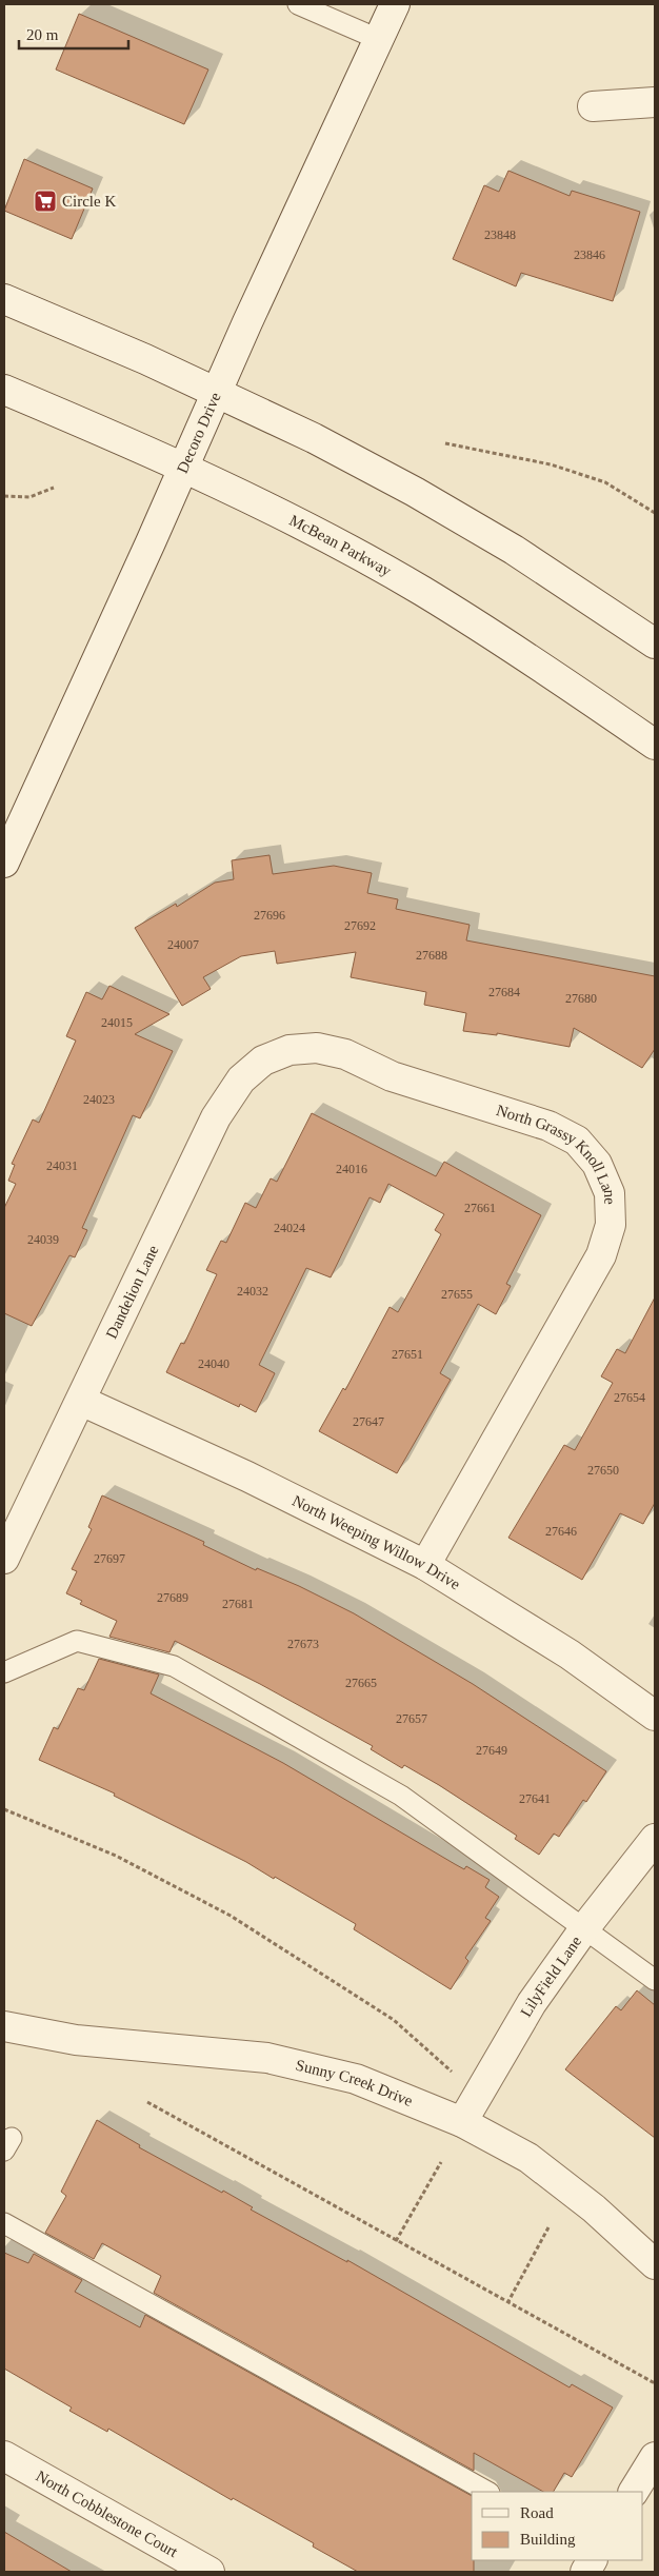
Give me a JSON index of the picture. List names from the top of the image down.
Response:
{
  "streets": {
    "street": [
      "Decoro Drive",
      "McBean Parkway",
      "North Grassy Knoll Lane",
      "Dandelion Lane",
      "North Weeping Willow Drive",
      "LilyField Lane",
      "Sunny Creek Drive",
      "North Cobblestone Court"
    ]
  },
  "crossings": [
    ["Decoro Drive", "McBean Parkway"],
    ["North Grassy Knoll Lane", "Dandelion Lane"],
    ["North Grassy Knoll Lane", "North Weeping Willow Drive"],
    ["Dandelion Lane", "North Weeping Willow Drive"],
    ["LilyField Lane", "Sunny Creek Drive"]
  ],
  "places": {
    "supermarket": ["Circle K"]
  },
  "house_numbers": [
    "23848",
    "23846",
    "27696",
    "27692",
    "24007",
    "27688",
    "27684",
    "27680",
    "24015",
    "24023",
    "24031",
    "24016",
    "27661",
    "24024",
    "24039",
    "24032",
    "27655",
    "27651",
    "24040",
    "27654",
    "27647",
    "27650",
    "27646",
    "27697",
    "27689",
    "27681",
    "27673",
    "27665",
    "27657",
    "27649",
    "27641"
  ],
  "legend": ["Road", "Building"],
  "scale_bar": "20 m"
}
